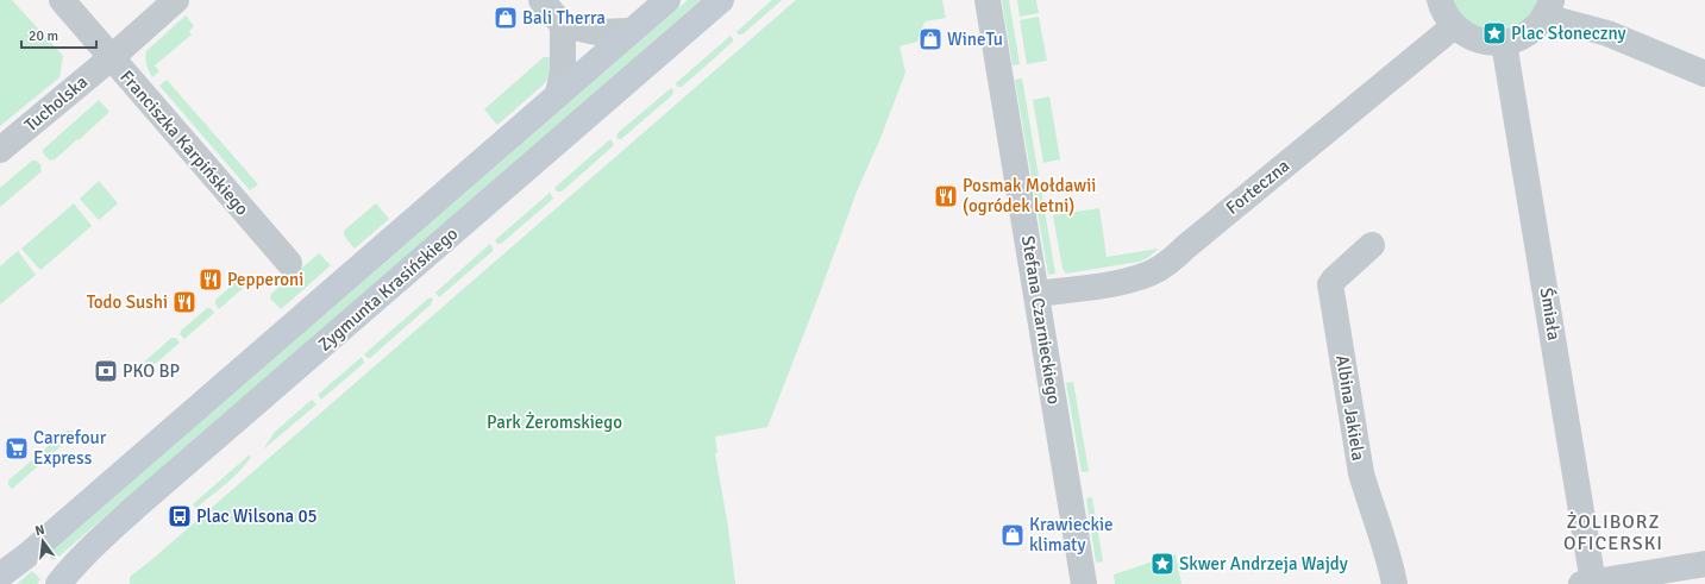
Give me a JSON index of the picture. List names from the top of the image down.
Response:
{
  "streets": {
    "main road": ["Zygmunta Krasińskiego"],
    "street": [
      "Tucholska",
      "Franciszka Karpińskiego",
      "Forteczna",
      "Śmiała",
      "Stefana Czarnieckiego",
      "Albina Jakiela"
    ]
  },
  "crossings": [
    ["Tucholska", "Franciszka Karpińskiego"],
    ["Forteczna", "Stefana Czarnieckiego"]
  ],
  "districts": ["ŻOLIBORZ OFICERSKI"],
  "parks": ["Park Żeromskiego"],
  "places": {
    "shop": ["Bali Therra", "WineTu", "Krawieckie klimaty"],
    "place": ["Plac Słoneczny", "Skwer Andrzeja Wajdy"],
    "restaurant": ["Posmak Mołdawii (ogródek letni)", "Pepperoni", "Todo Sushi"],
    "bank": ["PKO BP"],
    "supermarket": ["Carrefour Express"],
    "bus stop": ["Plac Wilsona 05"]
  },
  "scale_bar": "20 m",
  "north": "top"
}
